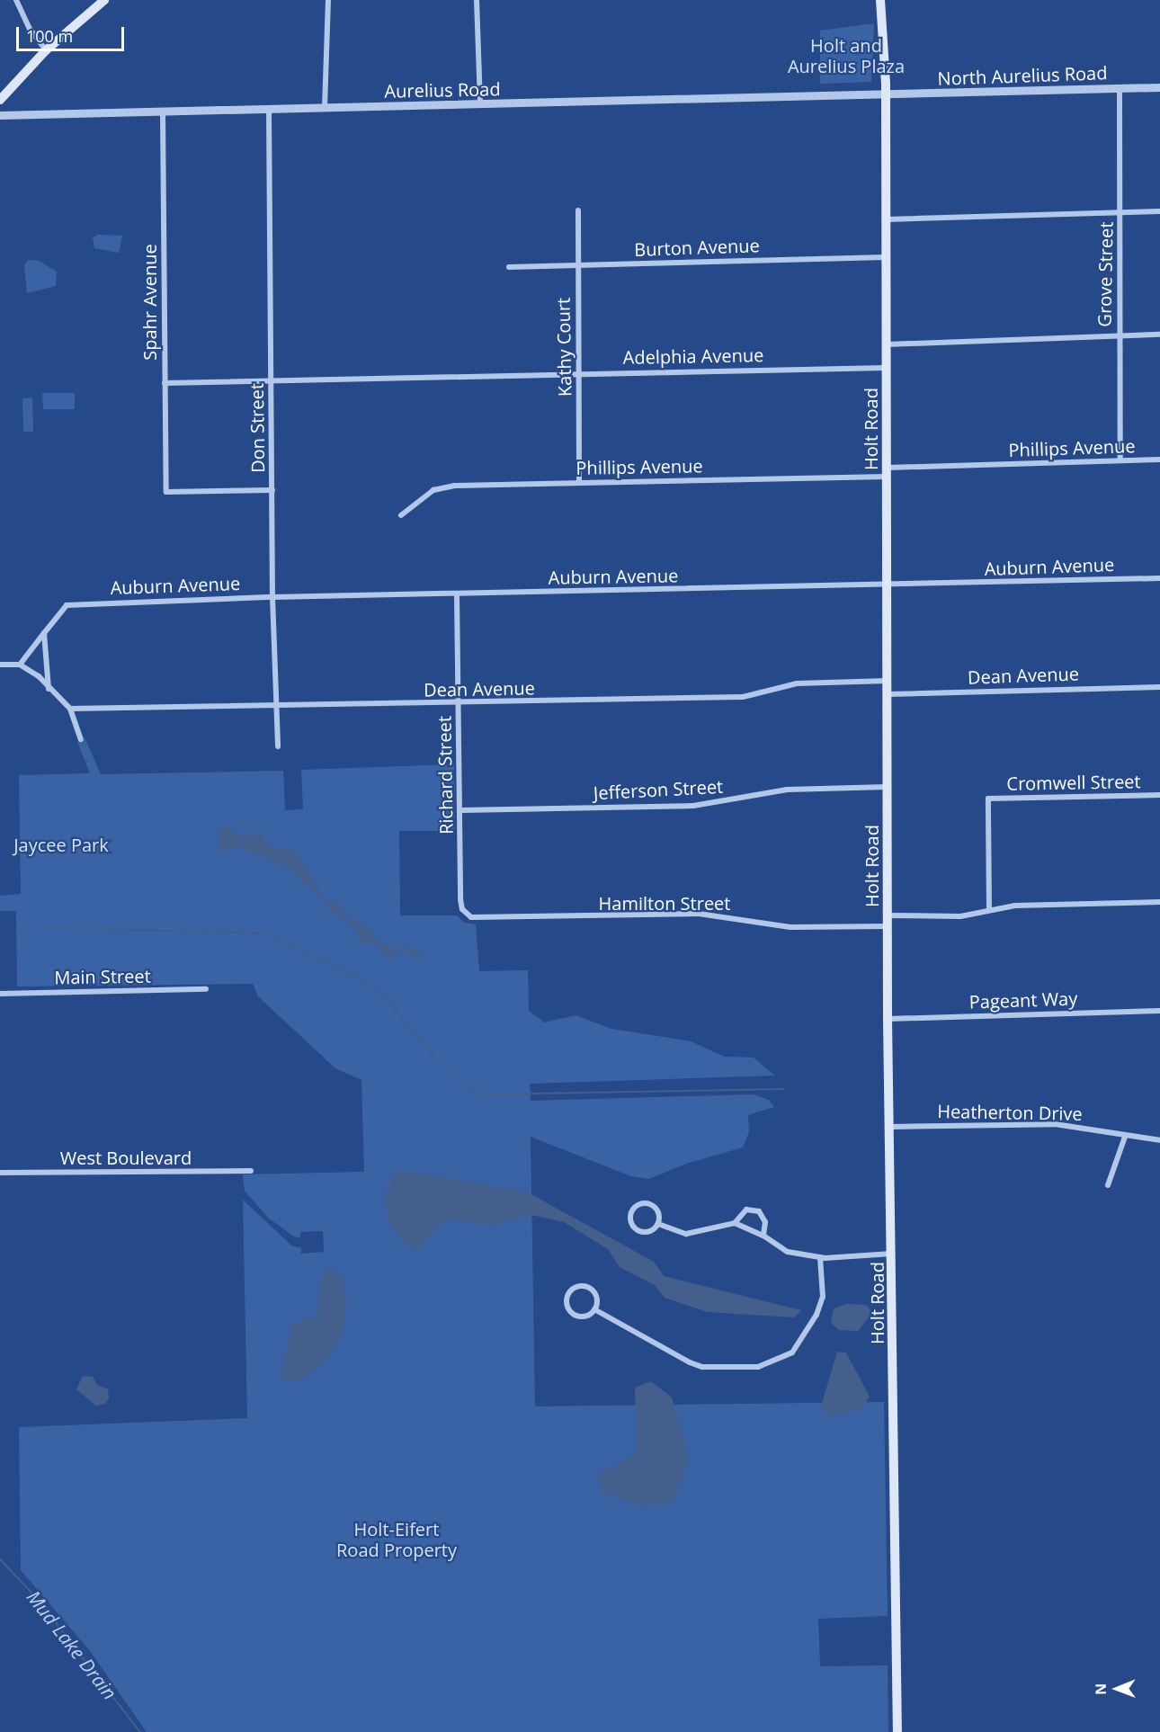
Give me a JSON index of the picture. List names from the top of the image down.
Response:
{
  "streets": {
    "main road": ["Holt Road"],
    "street": [
      "North Aurelius Road",
      "Aurelius Road",
      "Burton Avenue",
      "Grove Street",
      "Spahr Avenue",
      "Kathy Court",
      "Adelphia Avenue",
      "Don Street",
      "Phillips Avenue",
      "Auburn Avenue",
      "Dean Avenue",
      "Richard Street",
      "Cromwell Street",
      "Jefferson Street",
      "Hamilton Street",
      "Main Street",
      "Pageant Way",
      "Heatherton Drive",
      "West Boulevard"
    ]
  },
  "crossings": [
    ["North Aurelius Road", "Aurelius Road"],
    ["North Aurelius Road", "Grove Street"],
    ["North Aurelius Road", "Holt Road"],
    ["Aurelius Road", "Spahr Avenue"],
    ["Aurelius Road", "Don Street"],
    ["Aurelius Road", "Holt Road"],
    ["Burton Avenue", "Kathy Court"],
    ["Burton Avenue", "Holt Road"],
    ["Grove Street", "Phillips Avenue"],
    ["Spahr Avenue", "Don Street"],
    ["Kathy Court", "Adelphia Avenue"],
    ["Kathy Court", "Phillips Avenue"],
    ["Adelphia Avenue", "Don Street"],
    ["Adelphia Avenue", "Holt Road"],
    ["Don Street", "Auburn Avenue"],
    ["Don Street", "Dean Avenue"],
    ["Holt Road", "Phillips Avenue"],
    ["Holt Road", "Auburn Avenue"],
    ["Holt Road", "Dean Avenue"],
    ["Holt Road", "Jefferson Street"],
    ["Holt Road", "Hamilton Street"],
    ["Holt Road", "Pageant Way"],
    ["Holt Road", "Heatherton Drive"],
    ["Auburn Avenue", "Richard Street"],
    ["Dean Avenue", "Richard Street"],
    ["Richard Street", "Jefferson Street"],
    ["Richard Street", "Hamilton Street"],
    ["Cromwell Street", "Hamilton Street"]
  ],
  "water": ["Mud Lake Drain"],
  "parks": ["Holt and Aurelius Plaza", "Jaycee Park", "Holt-Eifert Road Property"],
  "scale_bar": "100 m",
  "north": "left"
}
